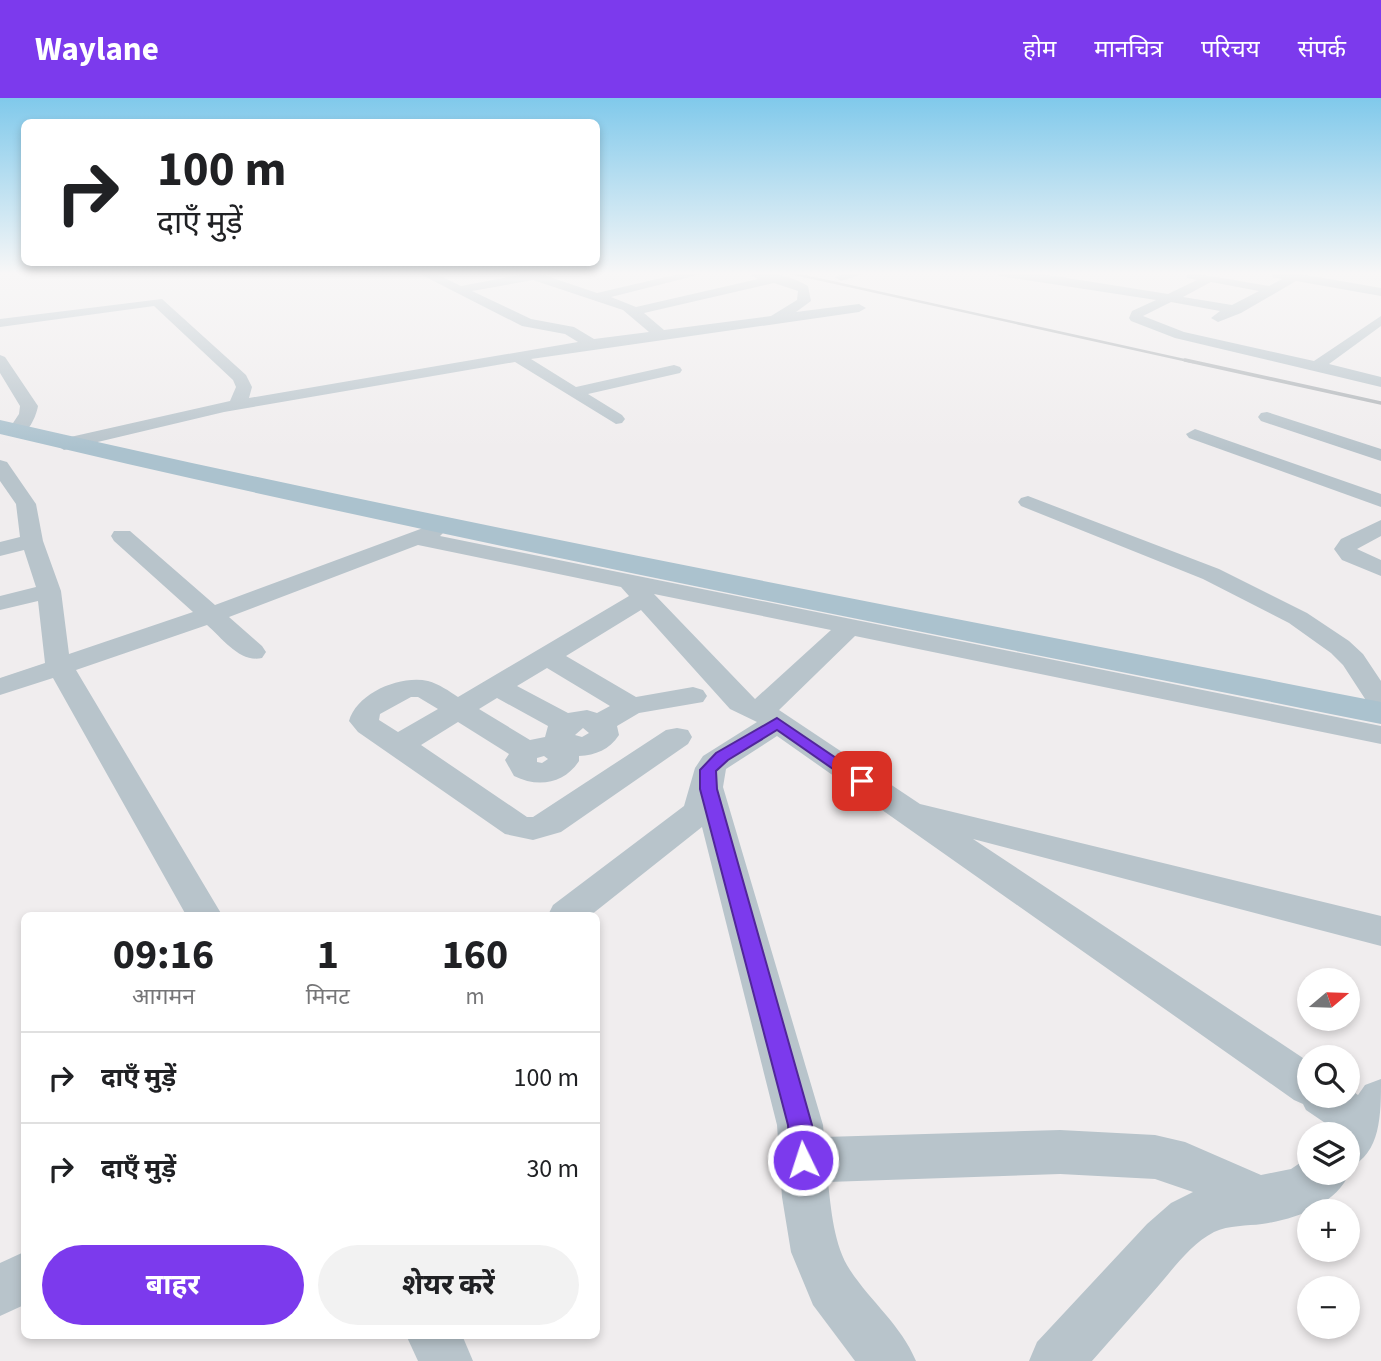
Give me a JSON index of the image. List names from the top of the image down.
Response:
{
  "north": "right",
  "page": {
    "header": "Waylane",
    "nav": [
      "होम",
      "मानचित्र",
      "परिचय",
      "संपर्क"
    ],
    "turn": ["100 m", "दाएँ मुड़ें"],
    "eta": [
      "09:16",
      "आगमन",
      "1",
      "मिनट",
      "160",
      "m"
    ],
    "map_buttons": ["+", "−"],
    "list": [
      {
        "name": "दाएँ मुड़ें",
        "value": "100 m"
      },
      {
        "name": "दाएँ मुड़ें",
        "value": "30 m"
      }
    ],
    "buttons": ["बाहर", "शेयर करें"]
  }
}
